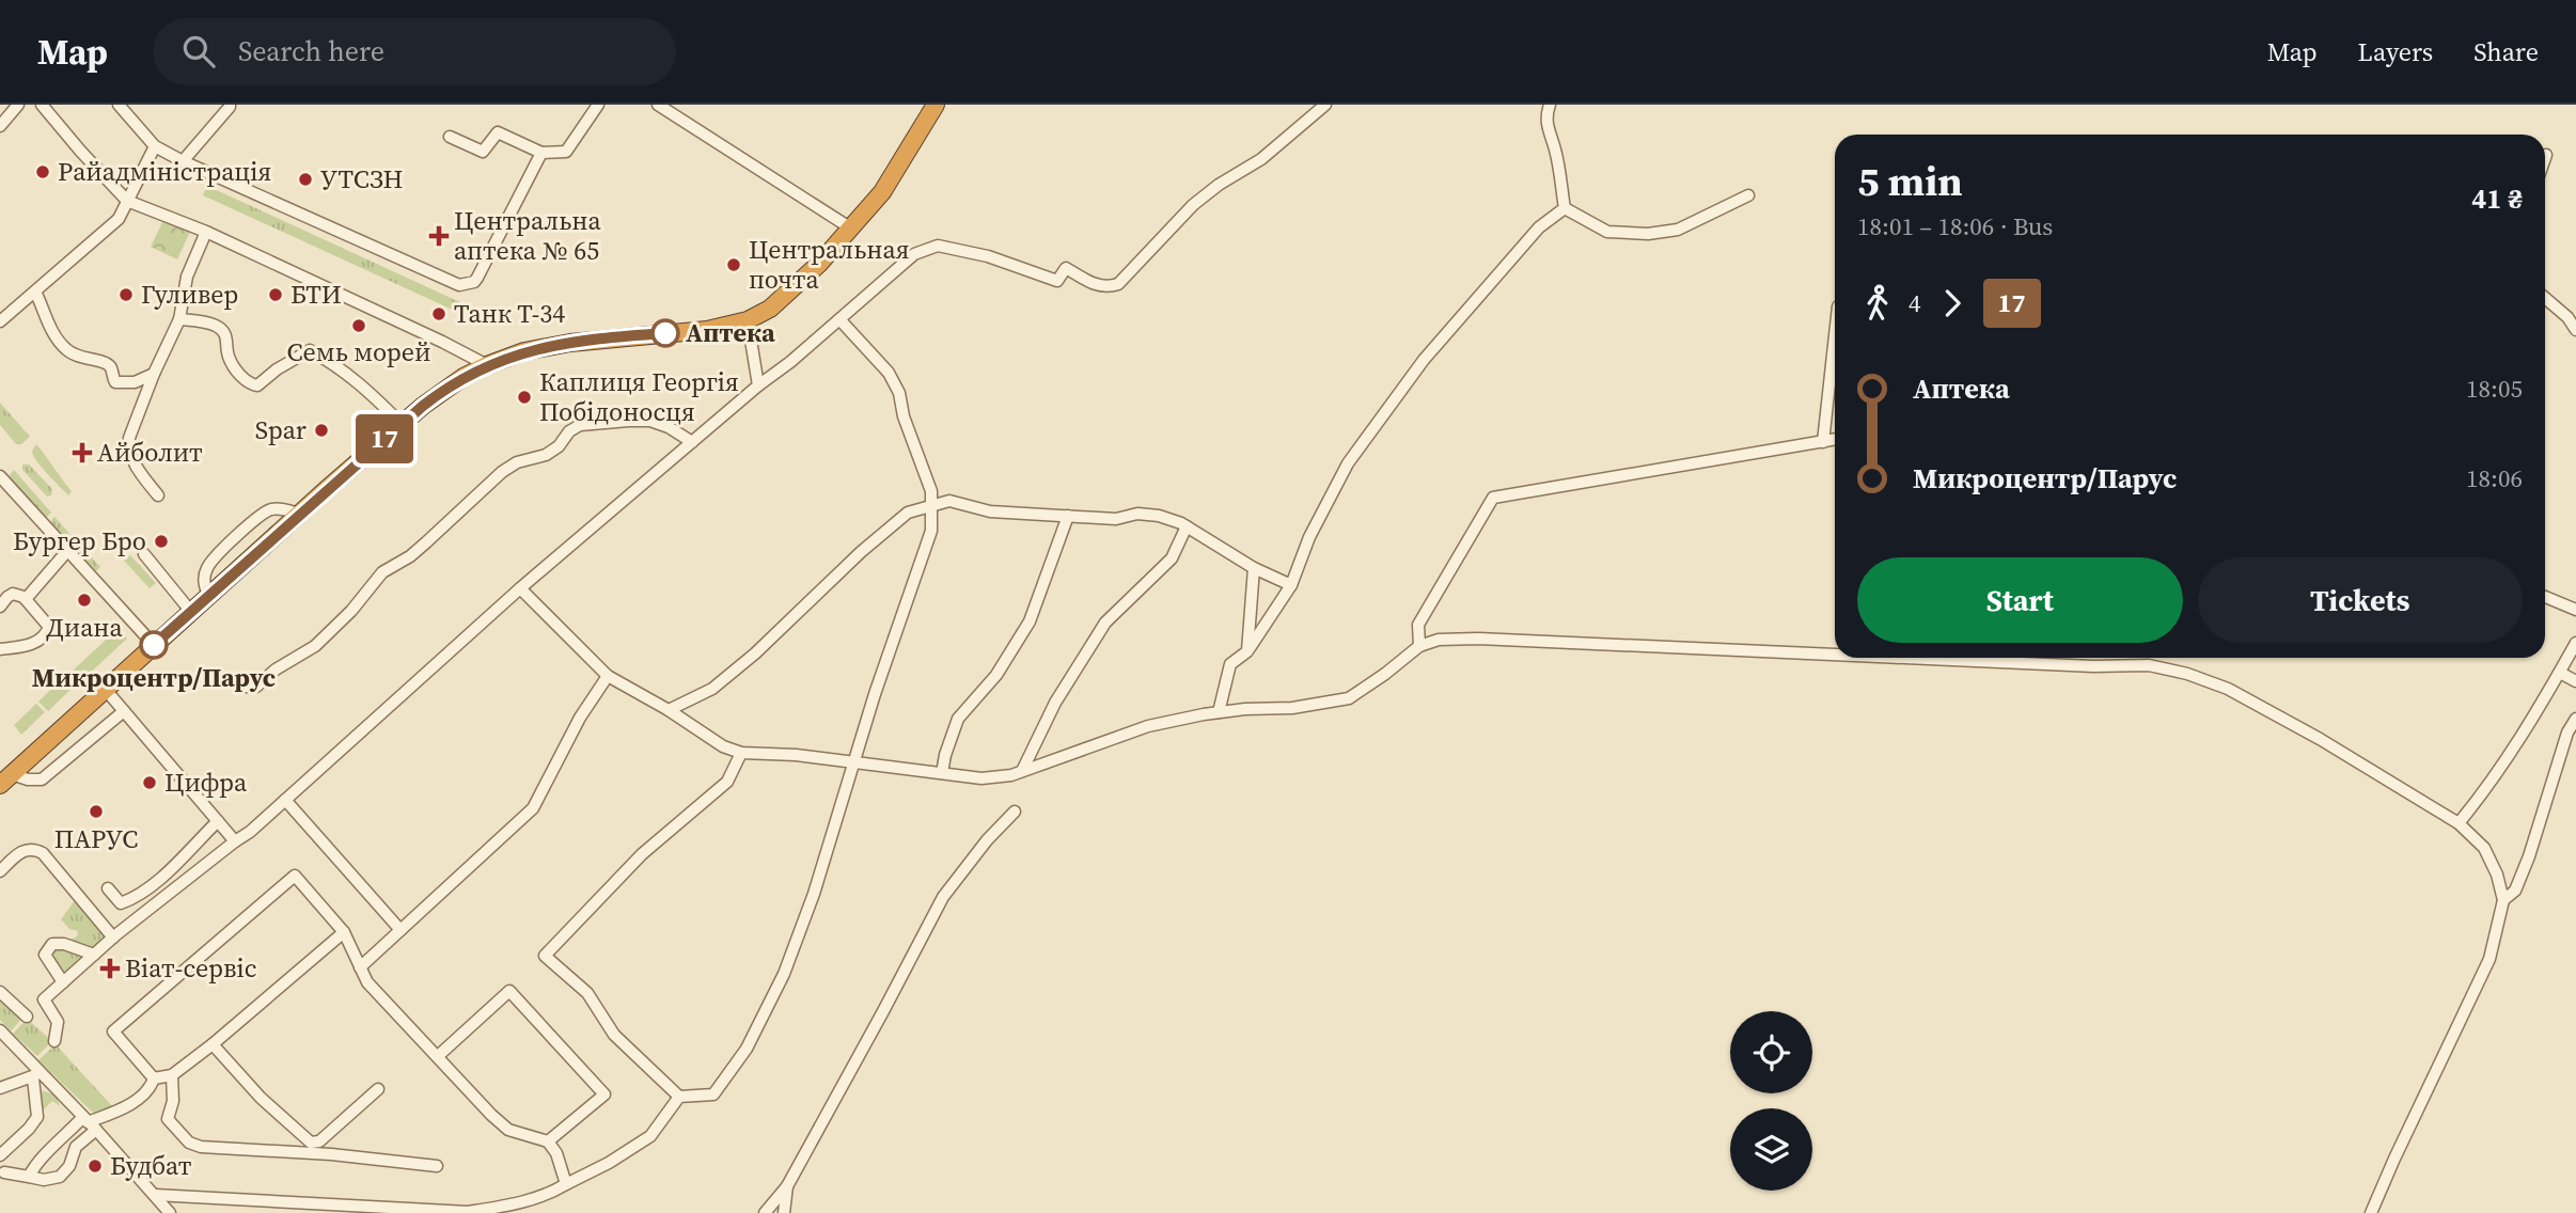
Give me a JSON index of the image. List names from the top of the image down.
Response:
{
  "places": {
    "other": [
      "Райадміністрація",
      "УТСЗН",
      "Центральная почта",
      "Гуливер",
      "БТИ",
      "Танк Т-34",
      "Семь морей",
      "Аптека",
      "Каплиця Георгія Побідоносця",
      "Spar",
      "Бургер Бро",
      "Диана",
      "Микроцентр/Парус",
      "Цифра",
      "ПАРУС",
      "Будбат"
    ],
    "health": ["Центральна аптека № 65", "Айболит", "Віат-сервіс"]
  },
  "lines": ["bus line 17"],
  "page": {
    "header": "Map",
    "search": "Search here",
    "nav": ["Map", "Layers", "Share"],
    "on_map": "17",
    "heading": ["5 min", "18:01 – 18:06 · Bus", "41 ₴"],
    "legs": ["4", "17"],
    "list": [
      {
        "name": "Аптека",
        "value": "18:05"
      },
      {
        "name": "Микроцентр/Парус",
        "value": "18:06"
      }
    ],
    "buttons": ["Start", "Tickets"]
  }
}
